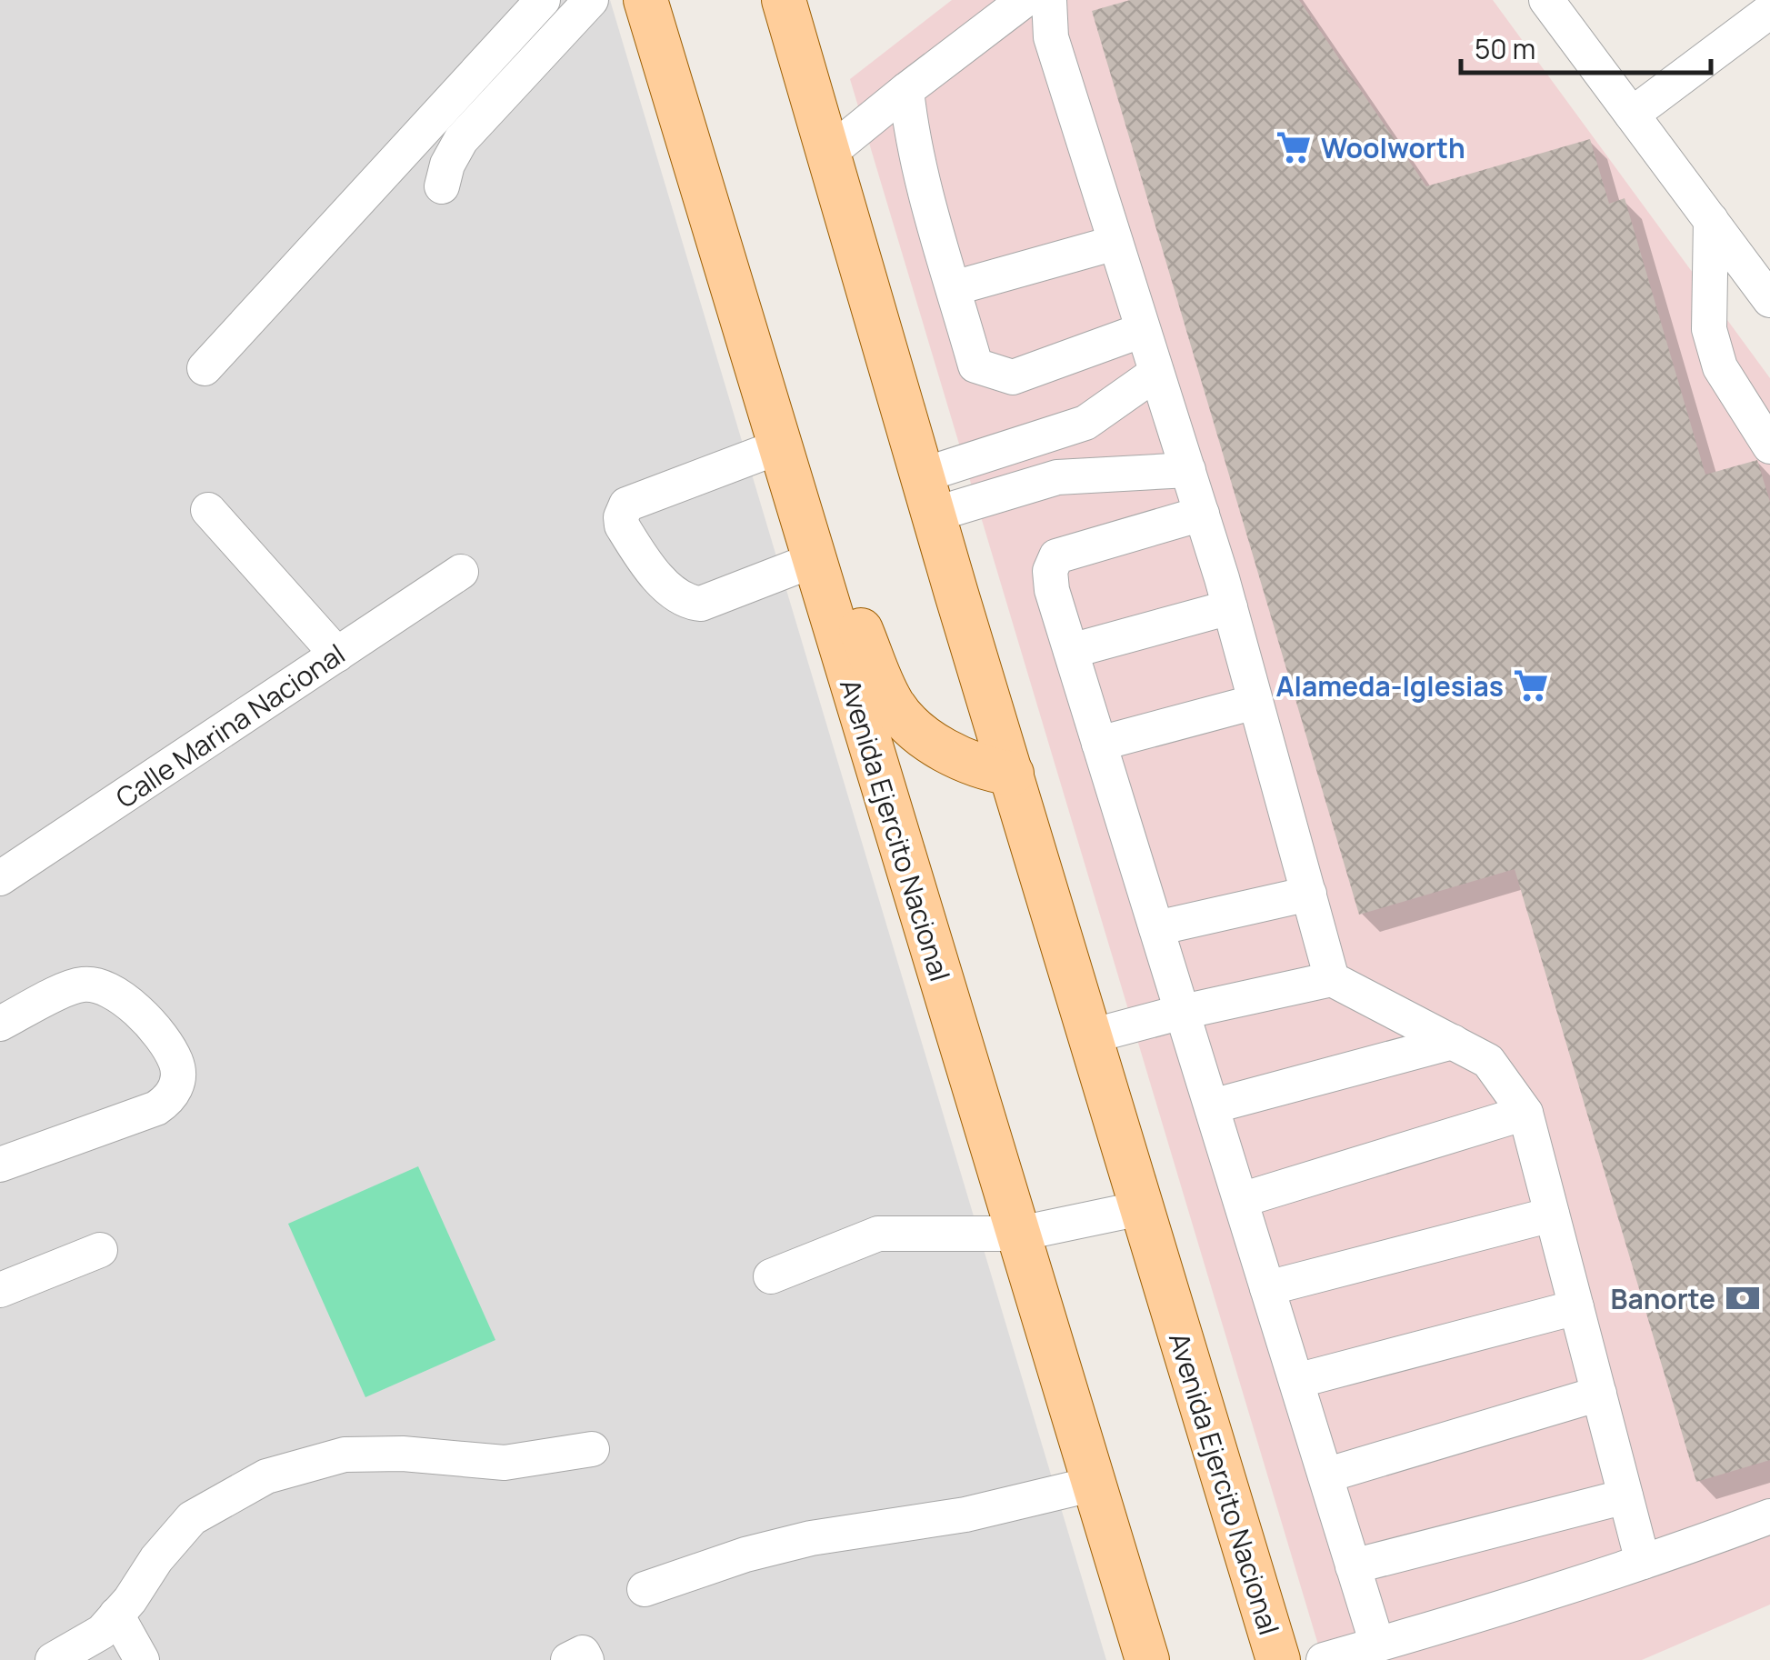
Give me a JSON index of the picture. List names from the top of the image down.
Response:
{
  "streets": {
    "main road": ["Avenida Ejercito Nacional"],
    "street": ["Calle Marina Nacional"]
  },
  "places": {
    "supermarket": ["Woolworth", "Alameda-Iglesias"],
    "bank": ["Banorte"]
  },
  "scale_bar": "50 m"
}
